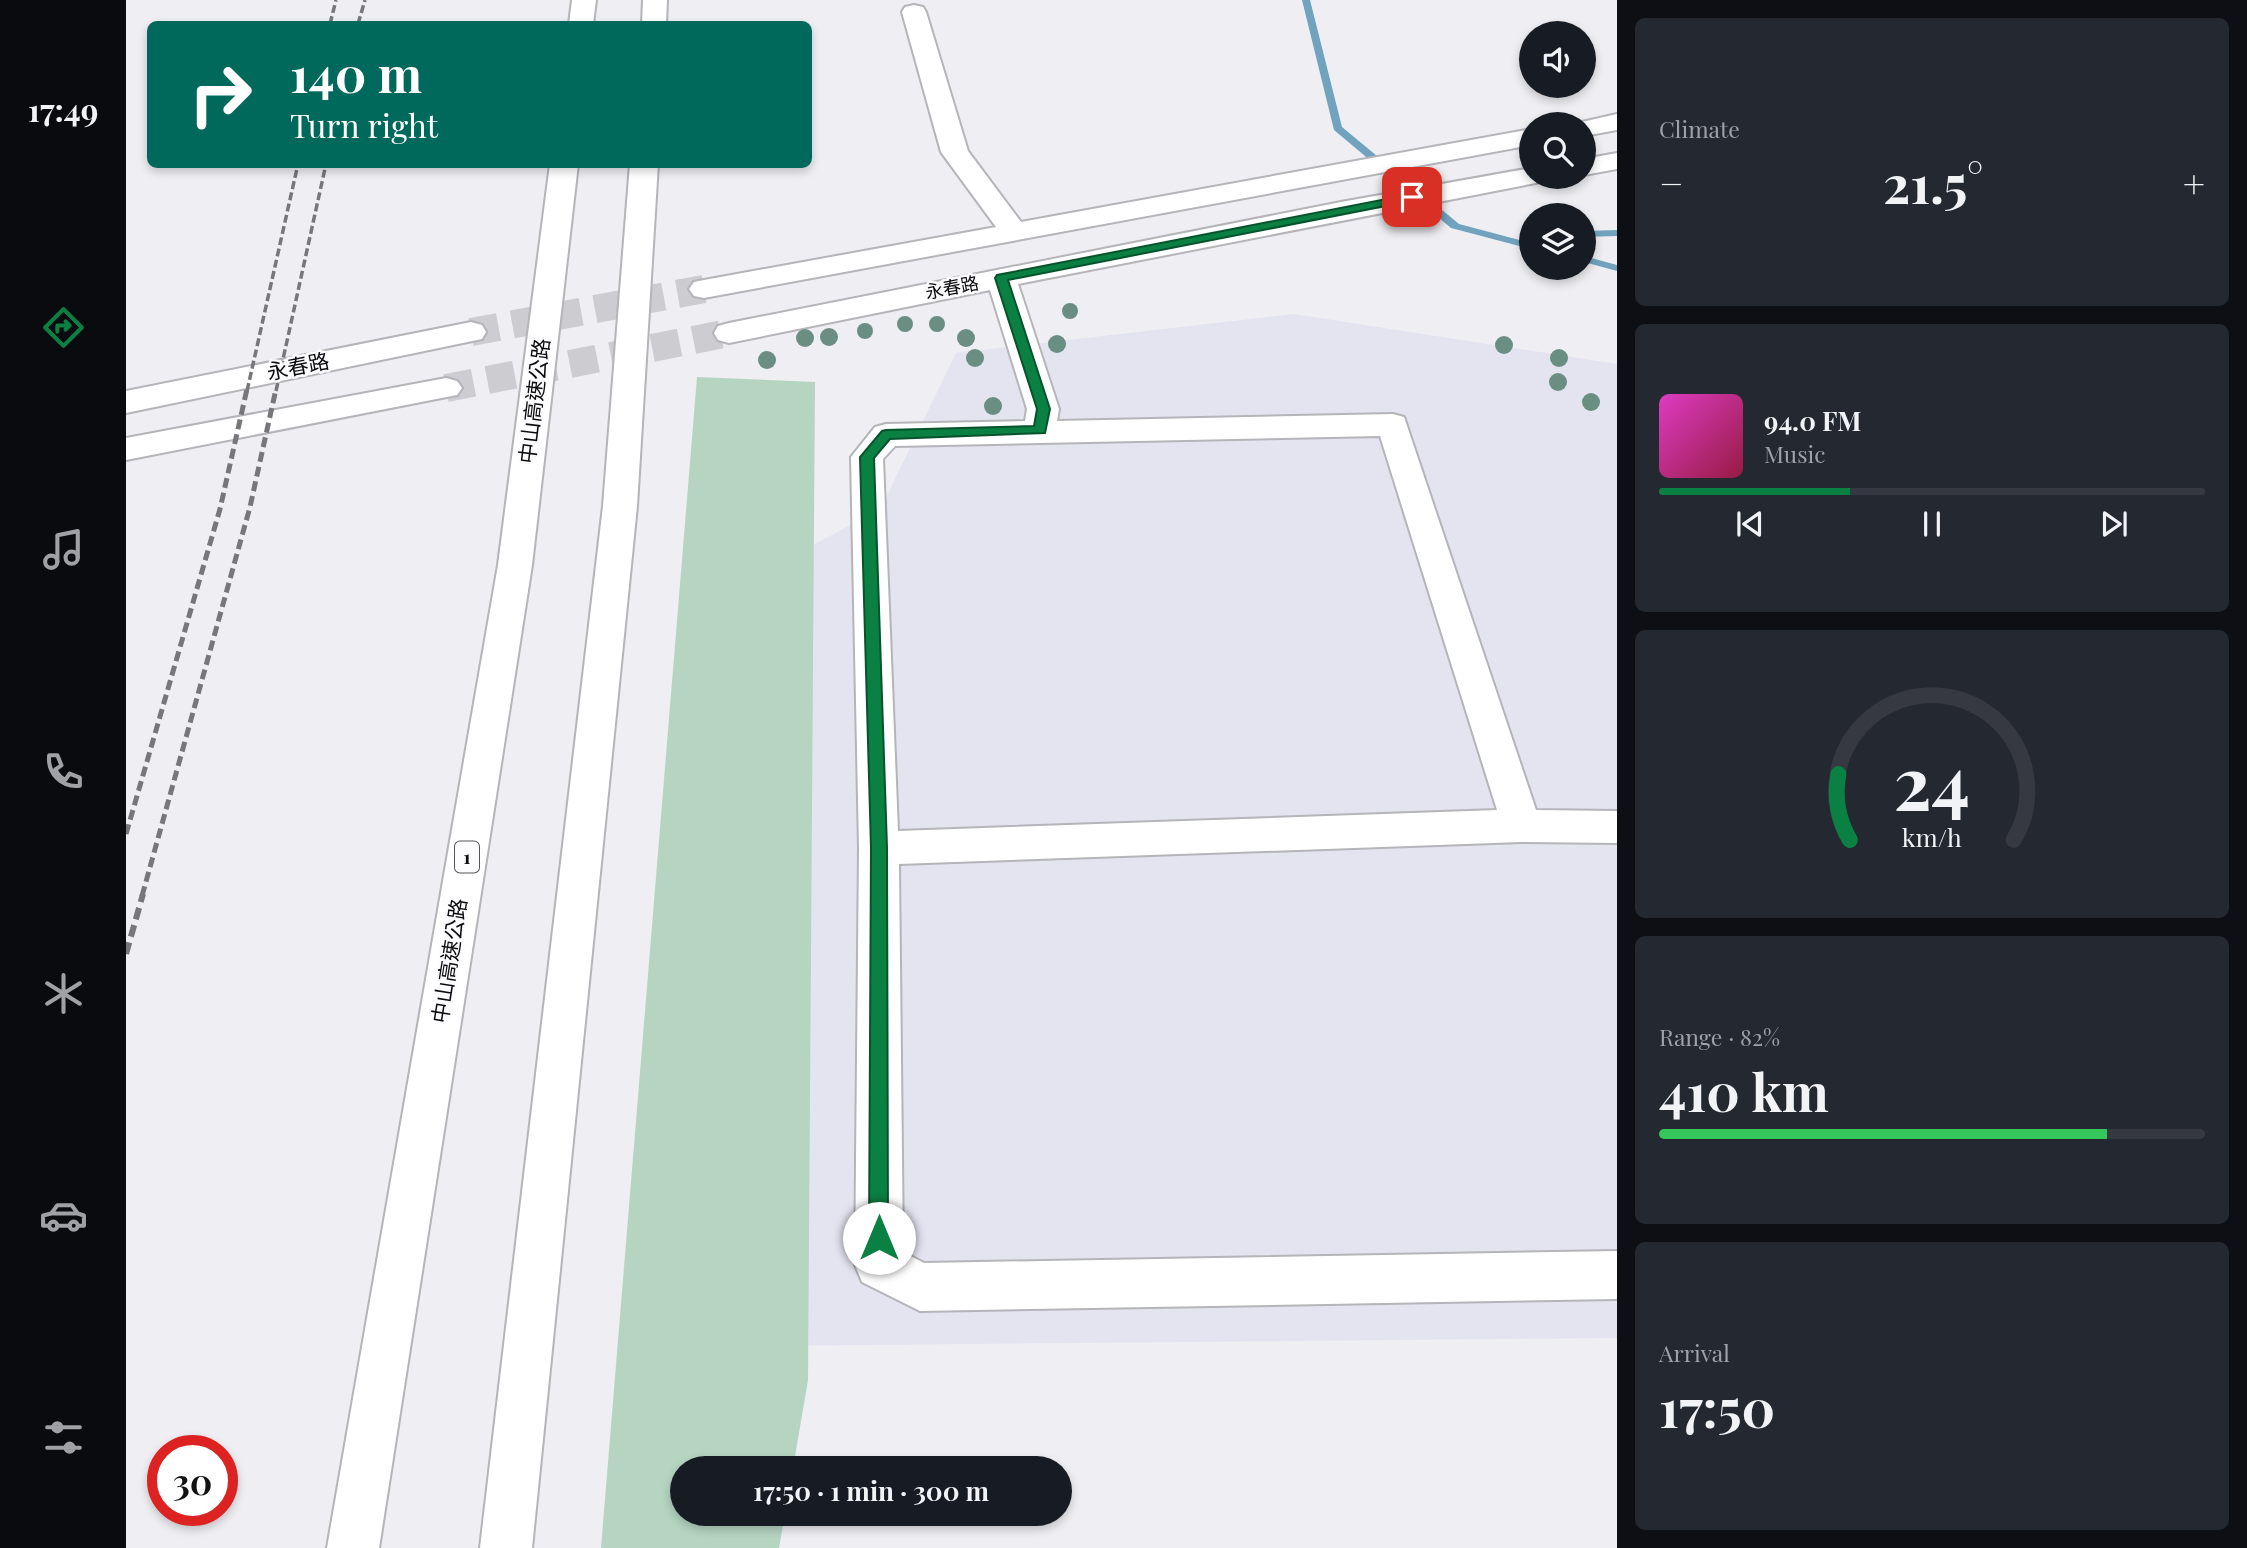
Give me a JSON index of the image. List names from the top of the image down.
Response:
{
  "streets": {
    "main road": ["永春路", "中山高速公路", "1"]
  },
  "page": {
    "tabs": "17:49",
    "tile": [
      "Climate",
      ["Range · 82%", "410 km"],
      ["Arrival", "17:50"]
    ],
    "turn": ["140 m", "Turn right"],
    "heat": ["−", "21.5°", "+"],
    "song": ["94.0 FM", "Music"],
    "limit": "30",
    "trip": "17:50 · 1 min · 300 m",
    "gauge": ["24", "km/h"]
  }
}
